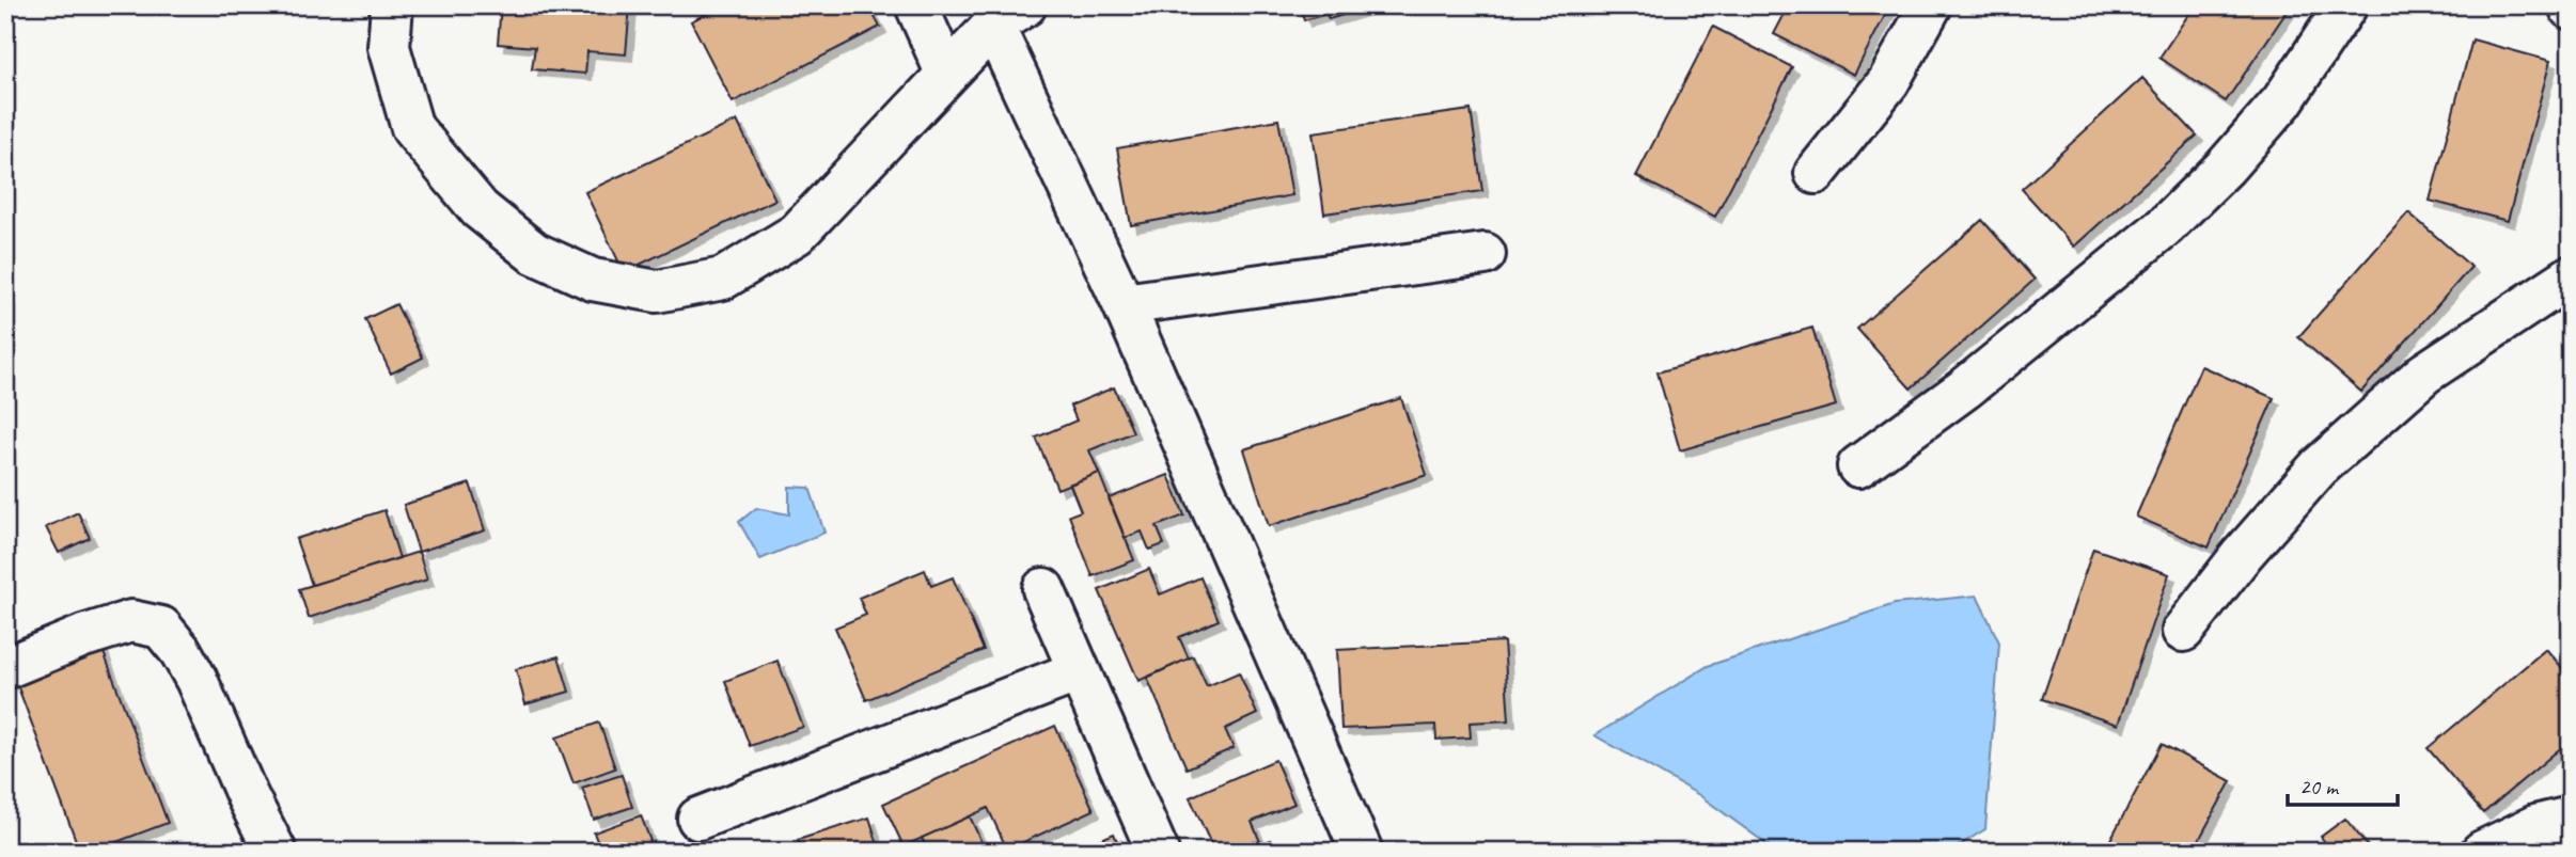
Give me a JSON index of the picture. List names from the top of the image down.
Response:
{
  "scale_bar": "20 m"
}
